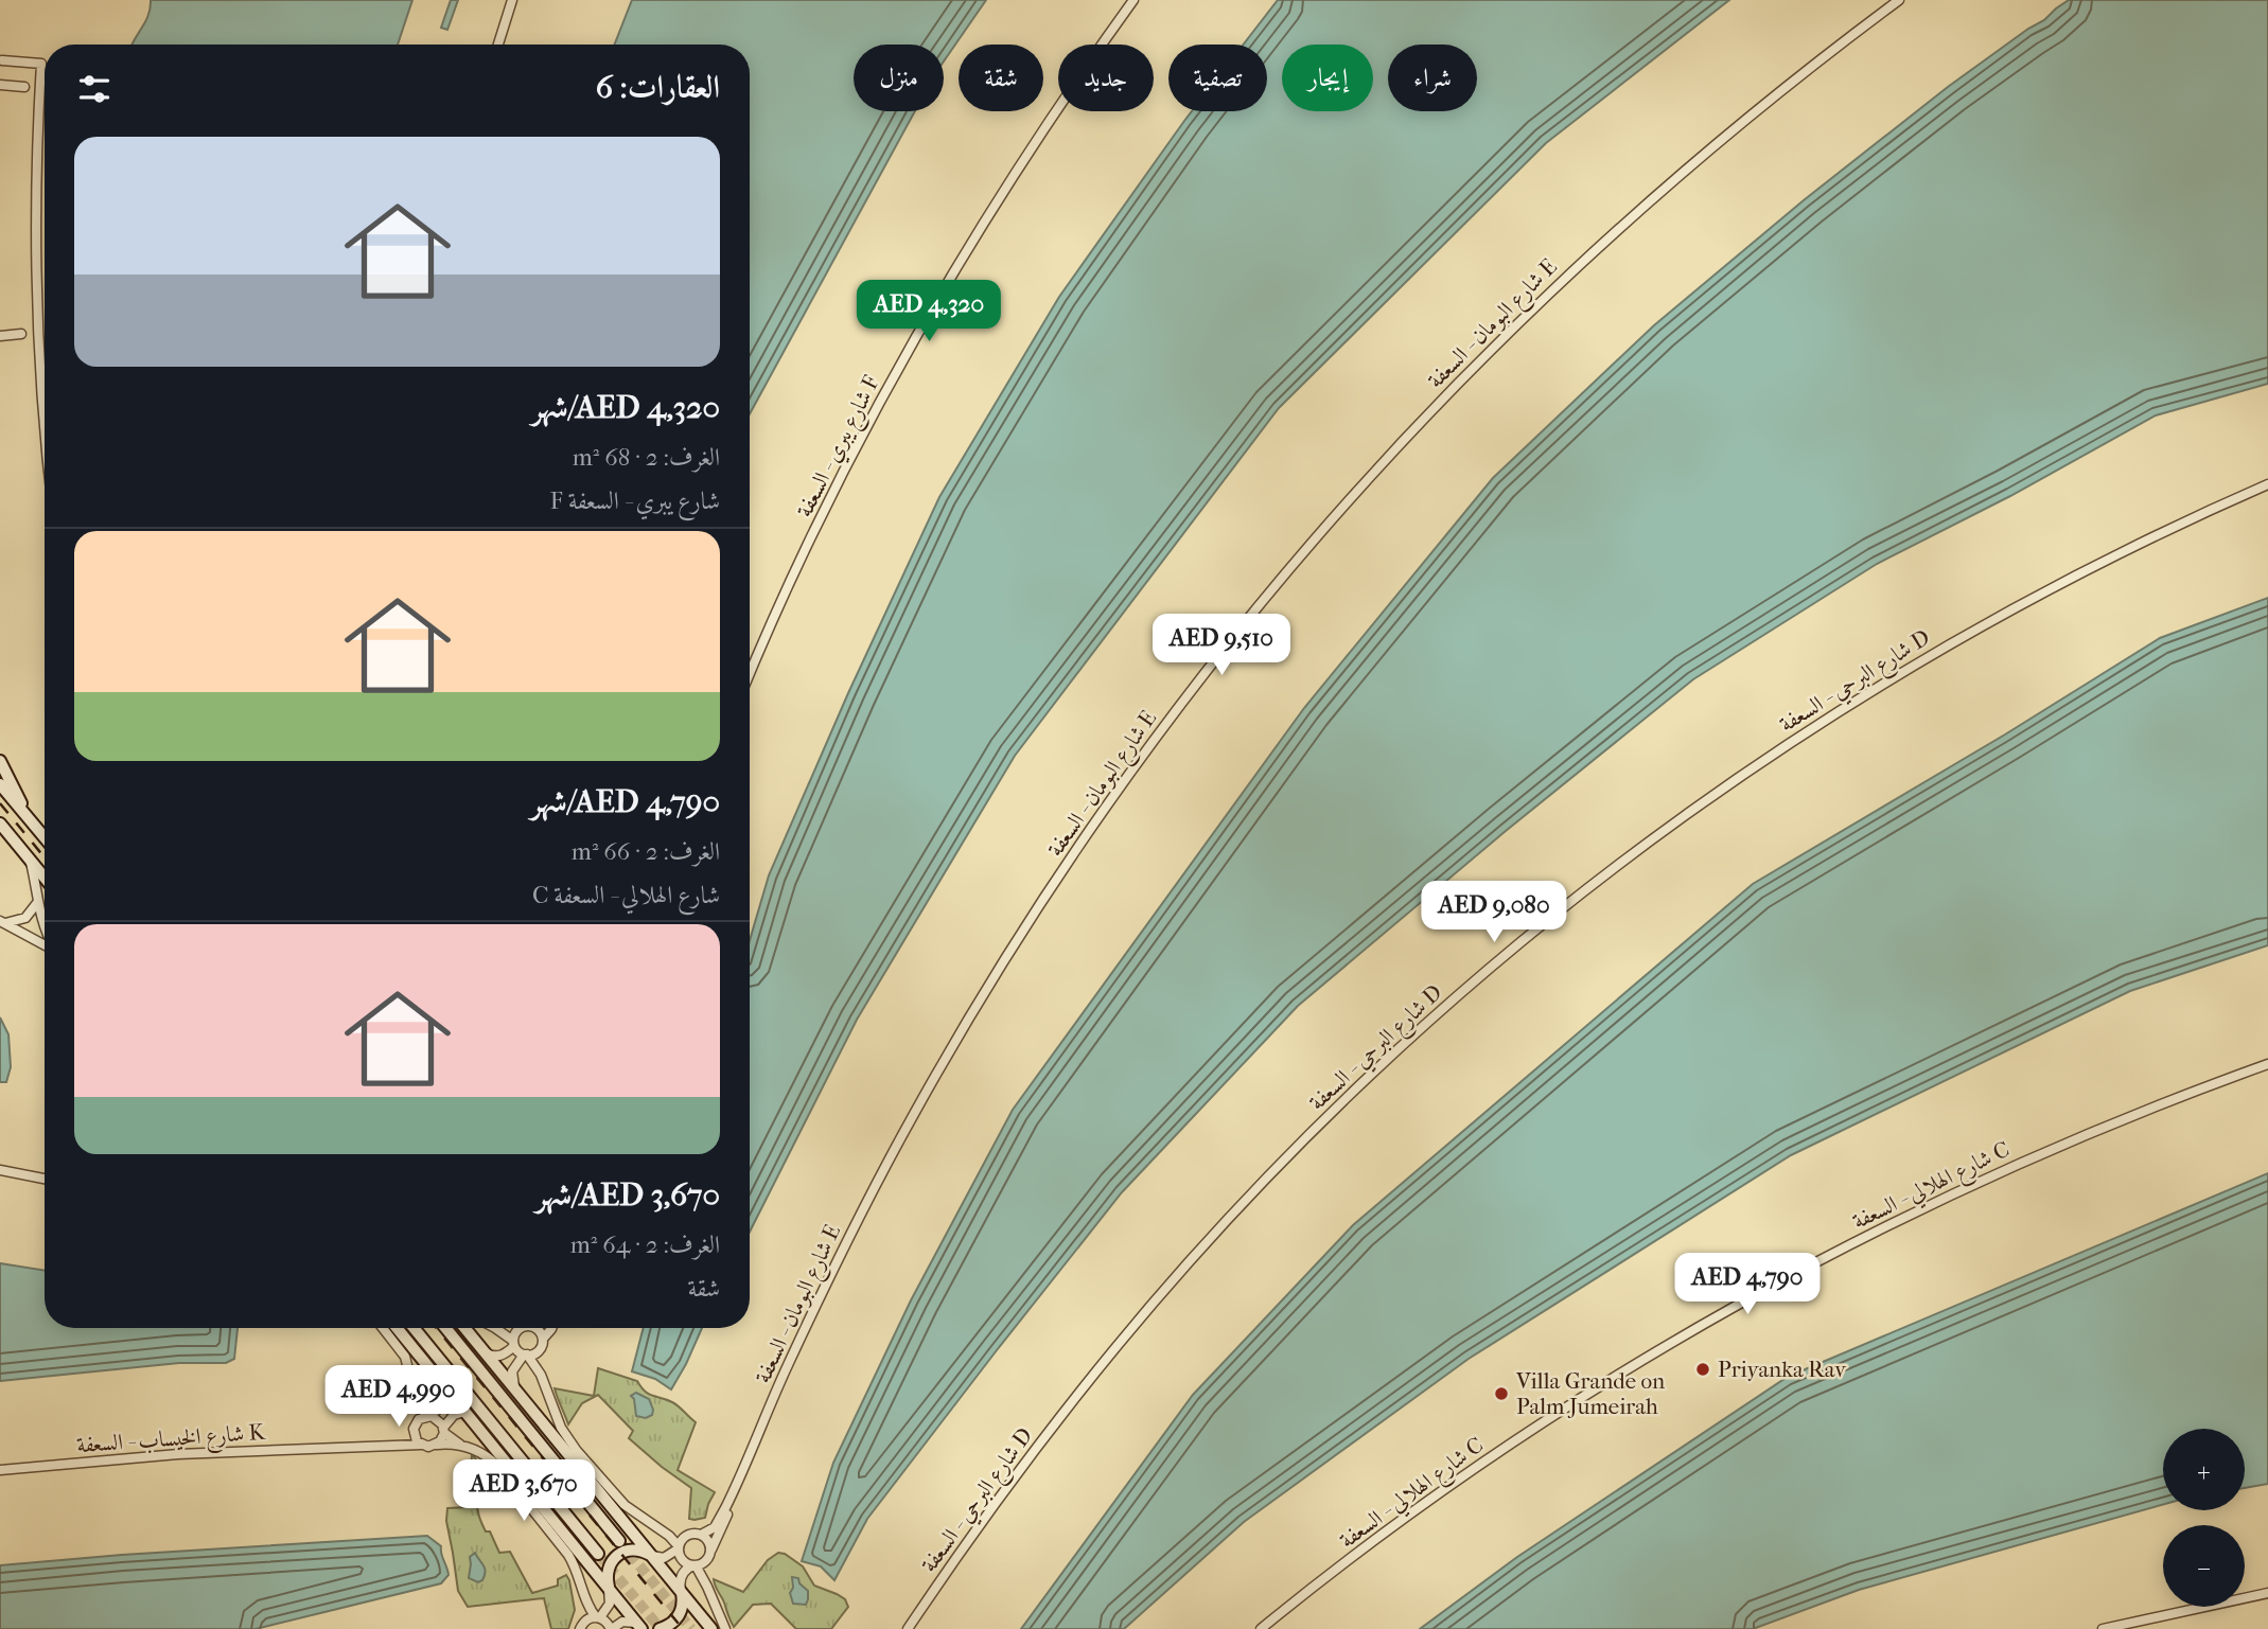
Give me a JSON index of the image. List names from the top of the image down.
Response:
{
  "streets": {
    "street": [
      "شارع البومان - السعفة E",
      "شارع يبري - السعفة F",
      "شارع البرحي - السعفة D",
      "شارع الهلالي - السعفة C",
      "شارع الخيساب - السعفة K"
    ]
  },
  "places": ["Priyanka Rav", "Villa Grande on Palm Jumeirah"],
  "page": {
    "chip": [
      "شراء",
      "إيجار",
      "تصفية",
      "جديد",
      "شقة",
      "منزل"
    ],
    "heading": "العقارات: 6",
    "list": [
      {
        "name": "AED 4,320/شهر",
        "note": "الغرف: 2 · 68 m² · شارع يبري - السعفة F"
      },
      {
        "name": "AED 4,790/شهر",
        "note": "الغرف: 2 · 66 m² · شارع الهلالي - السعفة C"
      },
      {
        "name": "AED 3,670/شهر",
        "note": "الغرف: 2 · 64 m² · شقة"
      }
    ],
    "price": [
      "AED 4,320",
      "AED 9,510",
      "AED 9,080",
      "AED 4,790",
      "AED 4,990",
      "AED 3,670"
    ],
    "map_buttons": ["+", "−"]
  }
}
